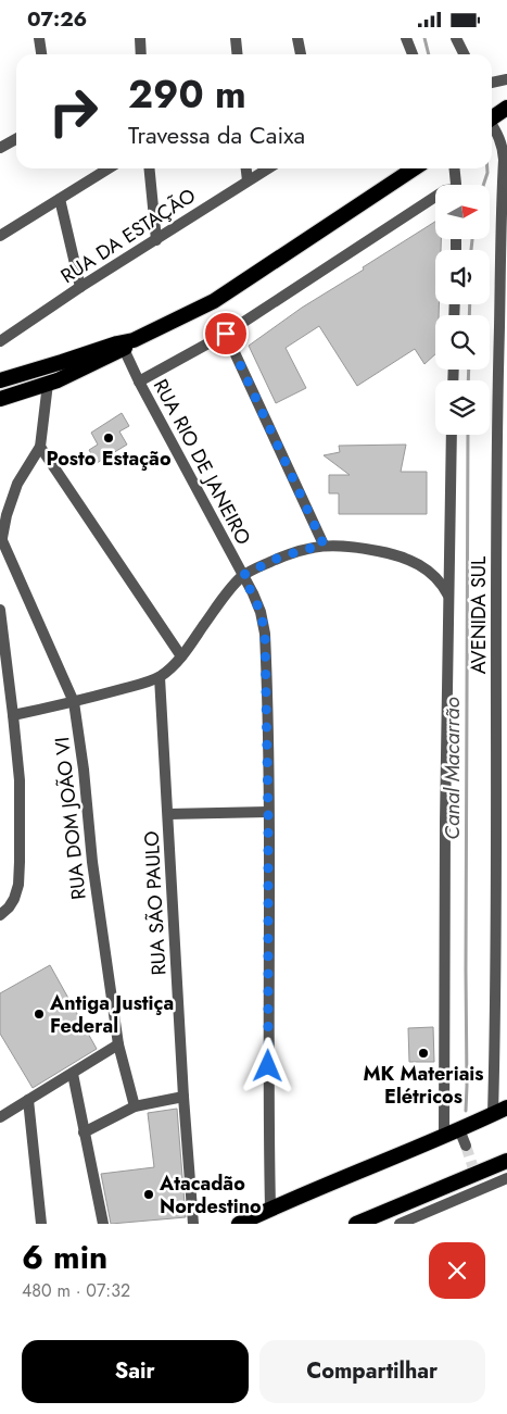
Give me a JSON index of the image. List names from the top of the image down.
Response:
{
  "streets": {
    "street": [
      "RUA DA ESTAÇÃO",
      "RUA RIO DE JANEIRO",
      "AVENIDA SUL",
      "RUA DOM JOÃO VI",
      "RUA SÃO PAULO"
    ]
  },
  "water": ["Canal Macarrão"],
  "places": [
    "Posto Estação",
    "Antiga Justiça Federal",
    "MK Materiais Elétricos",
    "Atacadão Nordestino"
  ],
  "north": "right",
  "page": {
    "status": "07:26",
    "turn": ["290 m", "Travessa da Caixa"],
    "heading": ["6 min", "480 m · 07:32"],
    "buttons": ["Sair", "Compartilhar"]
  }
}
